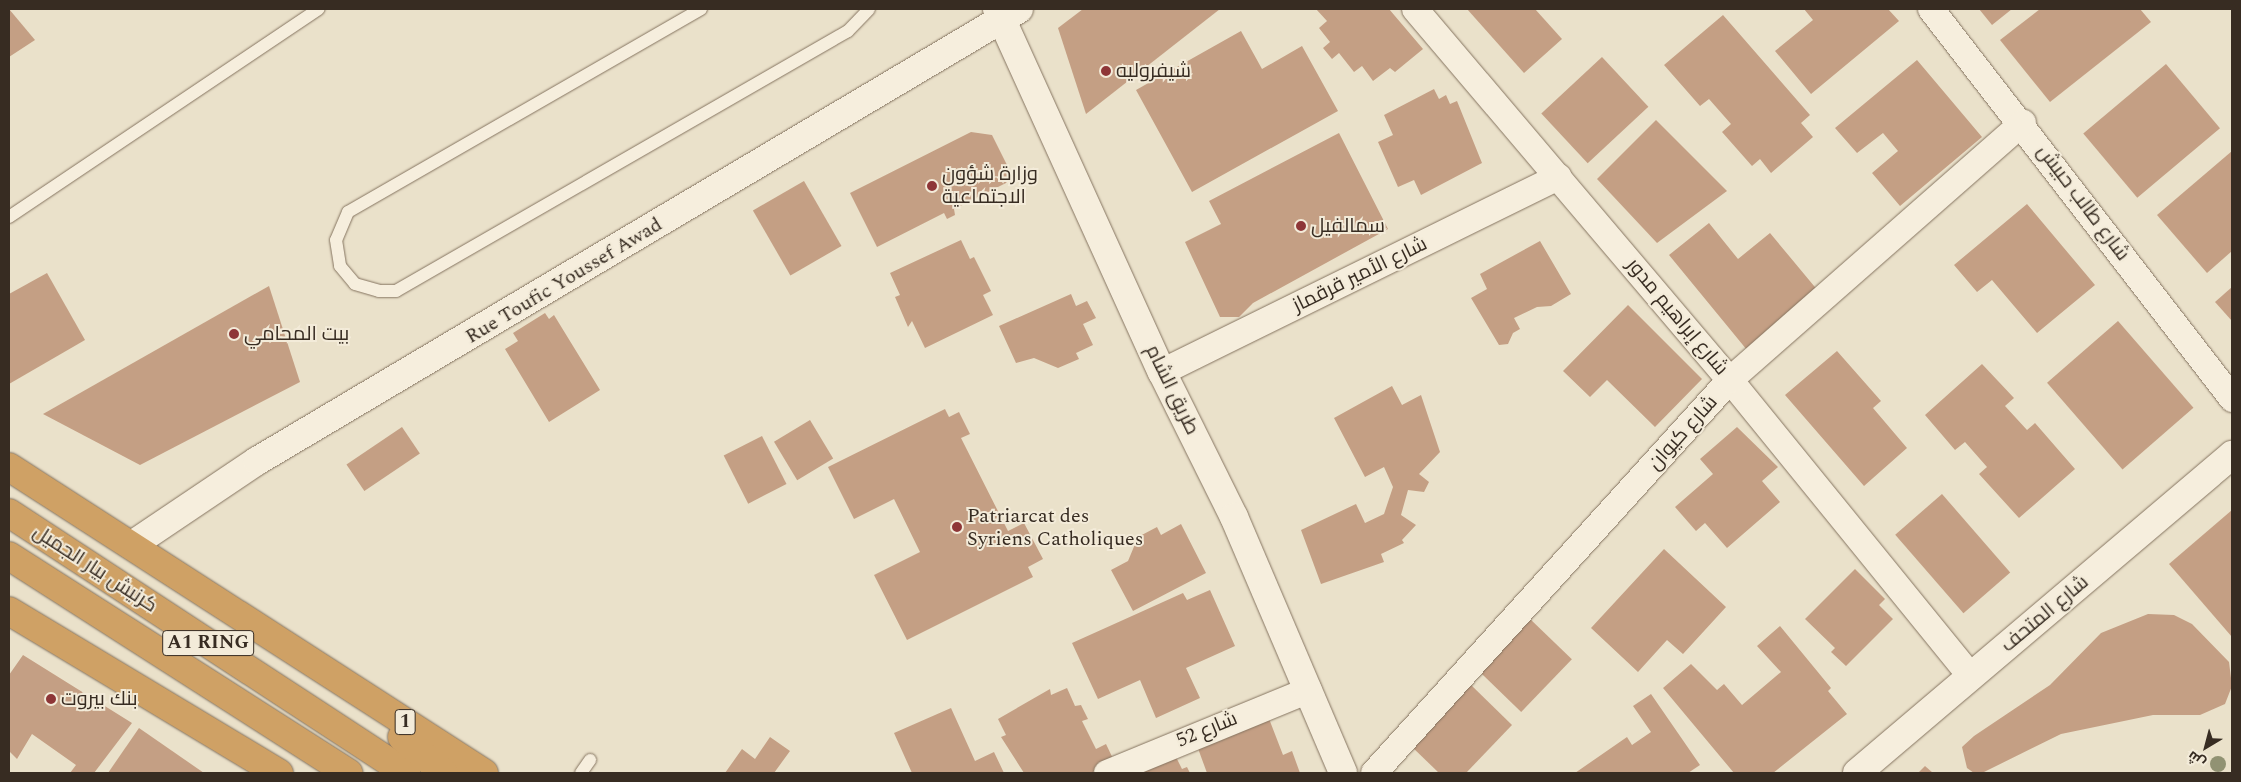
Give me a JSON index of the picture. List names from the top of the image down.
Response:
{
  "streets": {
    "highway": ["كرنيش بيار الجميل", "A1 RING", "1"],
    "street": [
      "شارع طالب حبيش",
      "شارع الأمير قرقماز",
      "Rue Toufic Youssef Awad",
      "شارع إبراهيم مدور",
      "طريق الشام",
      "شارع كيوان",
      "شارع المتحف",
      "شارع 52"
    ]
  },
  "crossings": [
    ["شارع طالب حبيش", "شارع كيوان"],
    ["شارع الأمير قرقماز", "شارع إبراهيم مدور"],
    ["شارع الأمير قرقماز", "طريق الشام"],
    ["Rue Toufic Youssef Awad", "طريق الشام"],
    ["شارع إبراهيم مدور", "شارع كيوان"],
    ["شارع إبراهيم مدور", "شارع المتحف"],
    ["طريق الشام", "شارع 52"]
  ],
  "places": [
    "شيفروليه",
    "وزارة شؤون الاجتماعية",
    "سمالفيل",
    "بيت المحامي",
    "Patriarcat des Syriens Catholiques",
    "بنك بيروت"
  ],
  "north": "bottom left"
}
